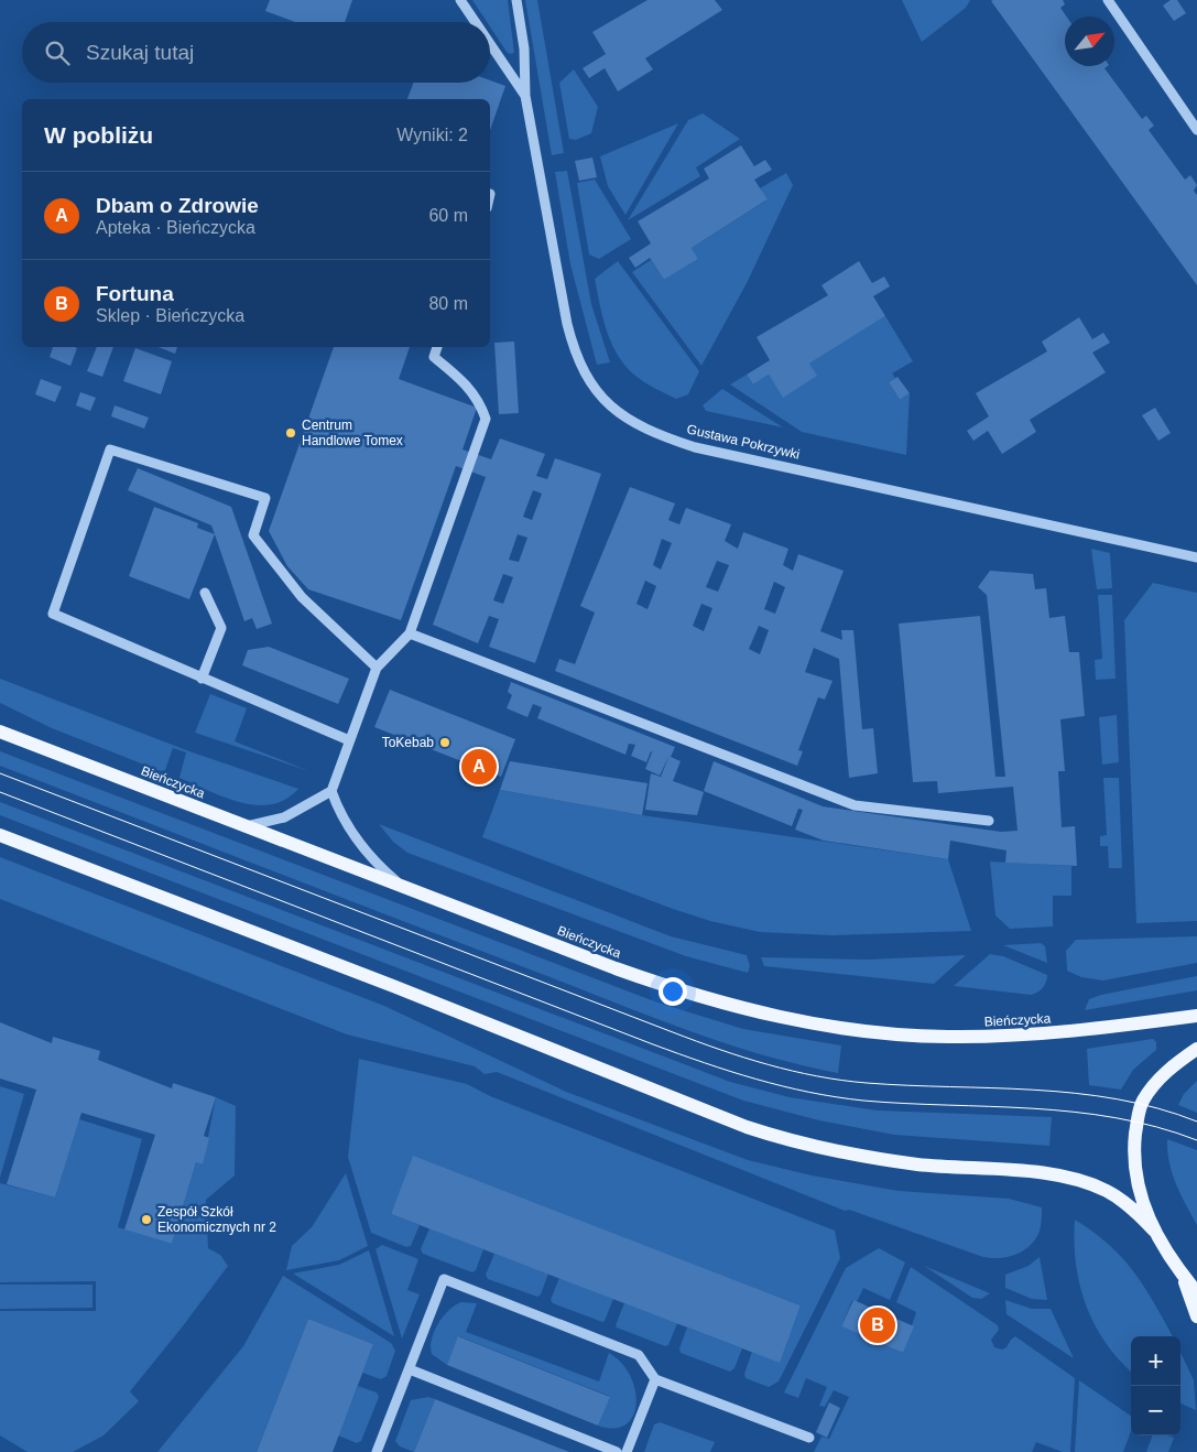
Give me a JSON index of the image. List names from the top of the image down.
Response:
{
  "streets": {
    "main road": ["Bieńczycka"],
    "street": ["Gustawa Pokrzywki"]
  },
  "places": ["Centrum Handlowe Tomex", "ToKebab", "Zespół Szkół Ekonomicznych nr 2"],
  "north": "top right",
  "page": {
    "search": "Szukaj tutaj",
    "heading": ["W pobliżu", "Wyniki: 2"],
    "list": [
      {
        "mark": "A",
        "name": "Dbam o Zdrowie",
        "note": "Apteka · Bieńczycka",
        "value": "60 m"
      },
      {
        "mark": "B",
        "name": "Fortuna",
        "note": "Sklep · Bieńczycka",
        "value": "80 m"
      }
    ],
    "pins": ["A", "B"],
    "map_buttons": ["+", "−"]
  }
}
